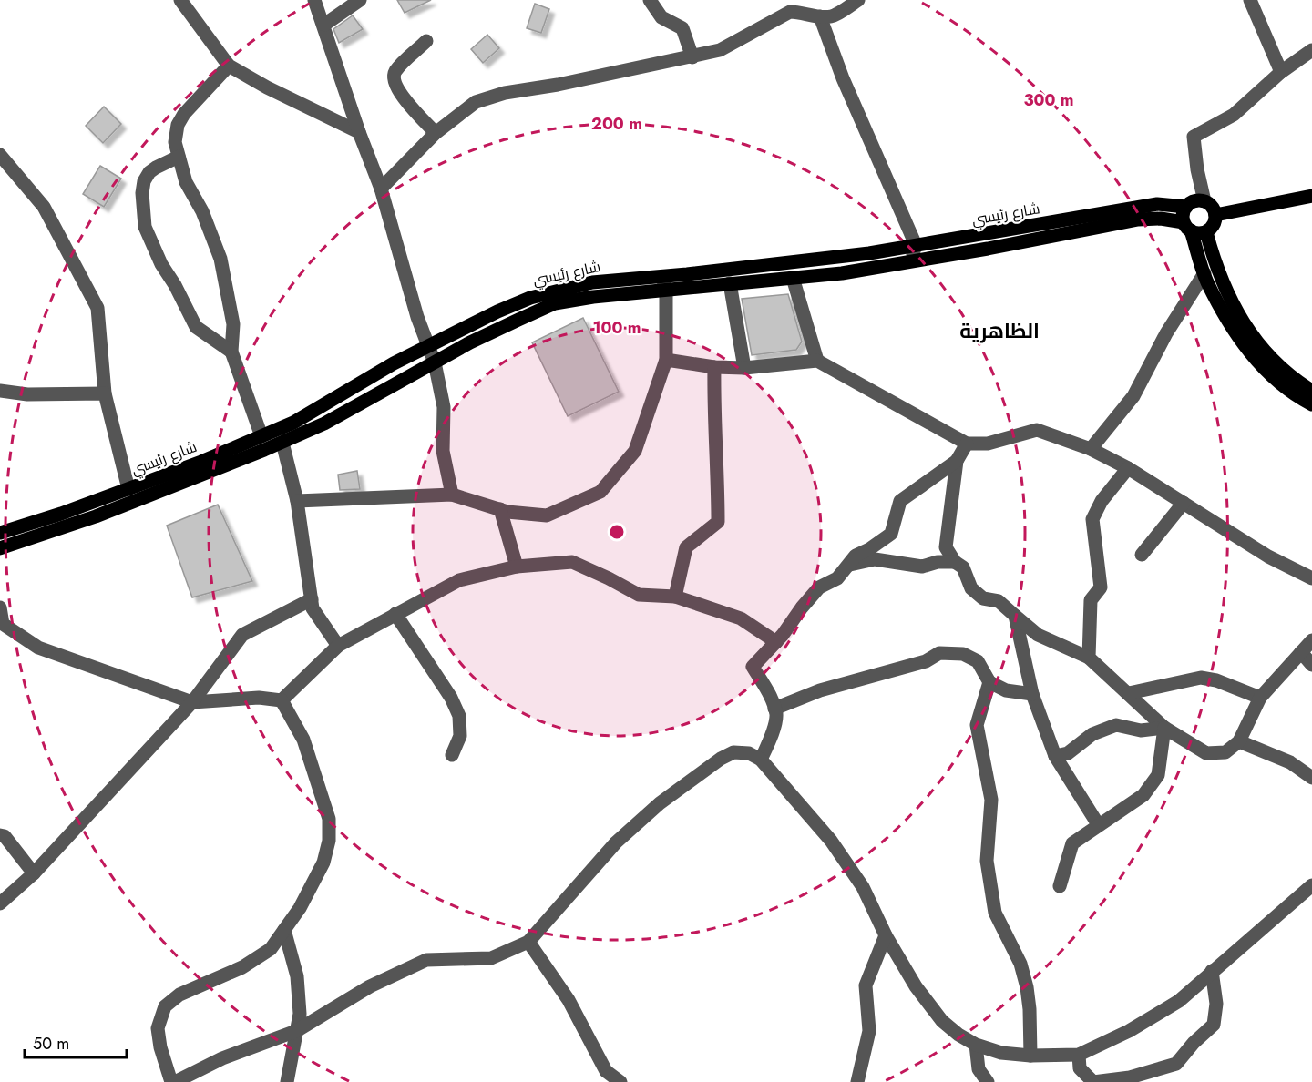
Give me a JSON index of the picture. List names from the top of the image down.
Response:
{
  "streets": {
    "main road": ["شارع رئيسي"]
  },
  "districts": ["الظاهرية"],
  "scale_bar": "50 m",
  "rings": ["300 m", "200 m", "100 m"]
}
